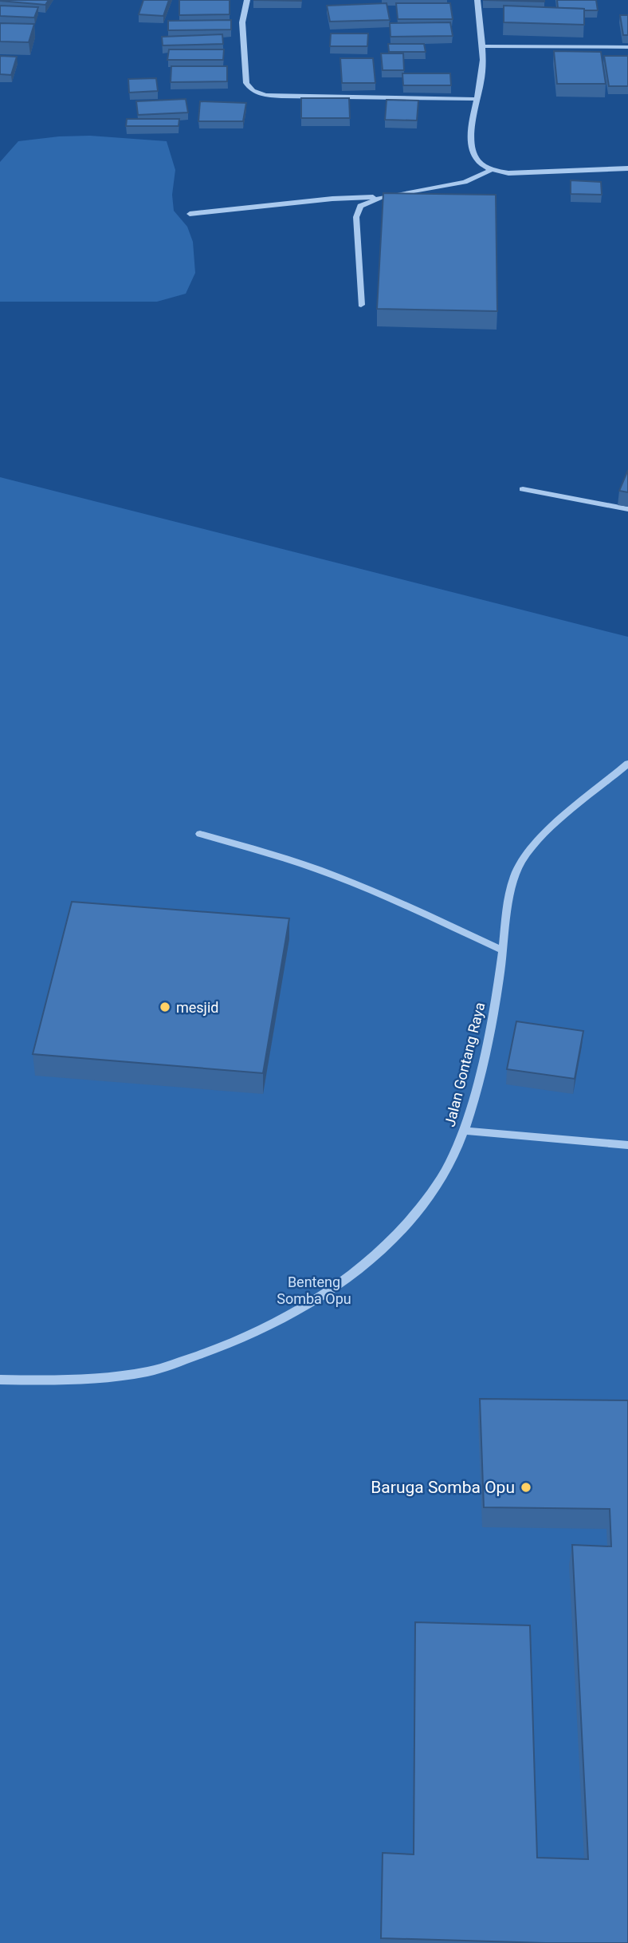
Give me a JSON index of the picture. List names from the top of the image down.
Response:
{
  "streets": {
    "street": ["Jalan Gontang Raya"]
  },
  "parks": ["Benteng Somba Opu"],
  "places": ["mesjid", "Baruga Somba Opu"]
}
